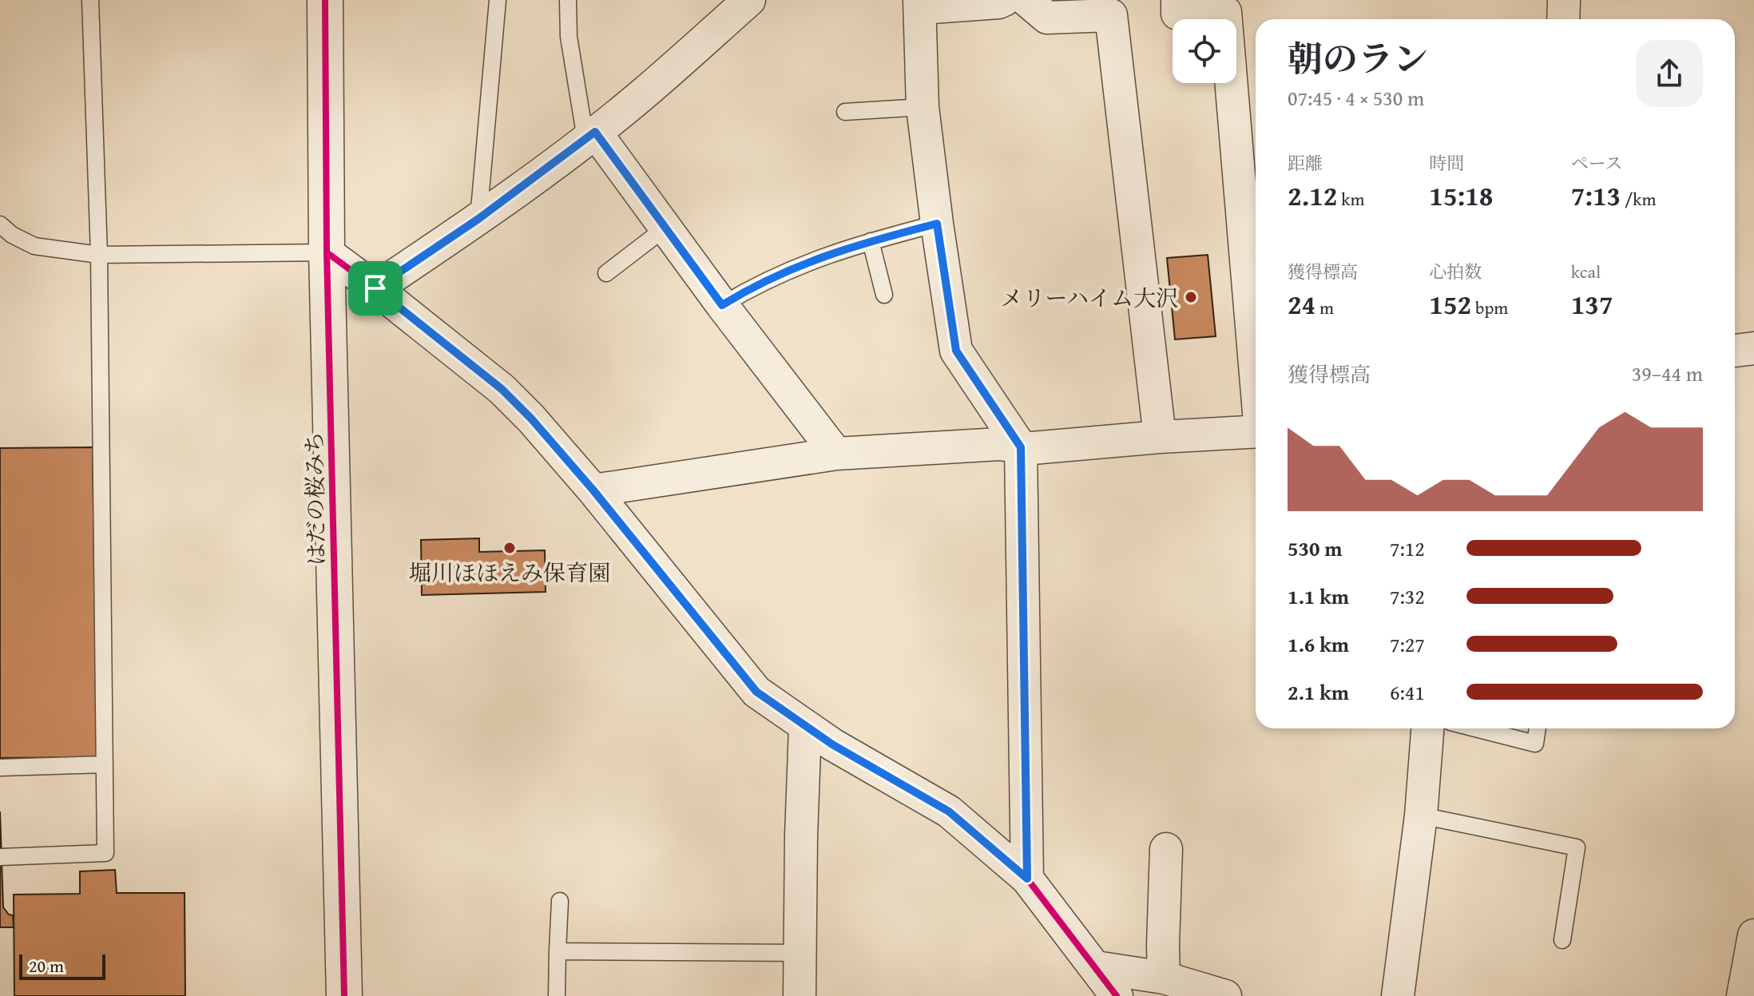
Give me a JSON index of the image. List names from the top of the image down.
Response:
{
  "streets": {
    "street": ["はだの桜みち"]
  },
  "places": ["メリーハイム大沢", "堀川ほほえみ保育園"],
  "scale_bar": "20 m",
  "page": {
    "heading": ["朝のラン", "07:45 · 4 × 530 m"],
    "stats": [
      ["距離", "2.12 km"],
      ["時間", "15:18"],
      ["ペース", "7:13 /km"],
      ["獲得標高", "24 m"],
      ["心拍数", "152 bpm"],
      ["kcal", "137"]
    ],
    "chart": ["獲得標高", "39–44 m"],
    "list": [
      {
        "name": "530 m",
        "note": "7:12"
      },
      {
        "name": "1.1 km",
        "note": "7:32"
      },
      {
        "name": "1.6 km",
        "note": "7:27"
      },
      {
        "name": "2.1 km",
        "note": "6:41"
      }
    ],
    "scale": "20 m"
  }
}
